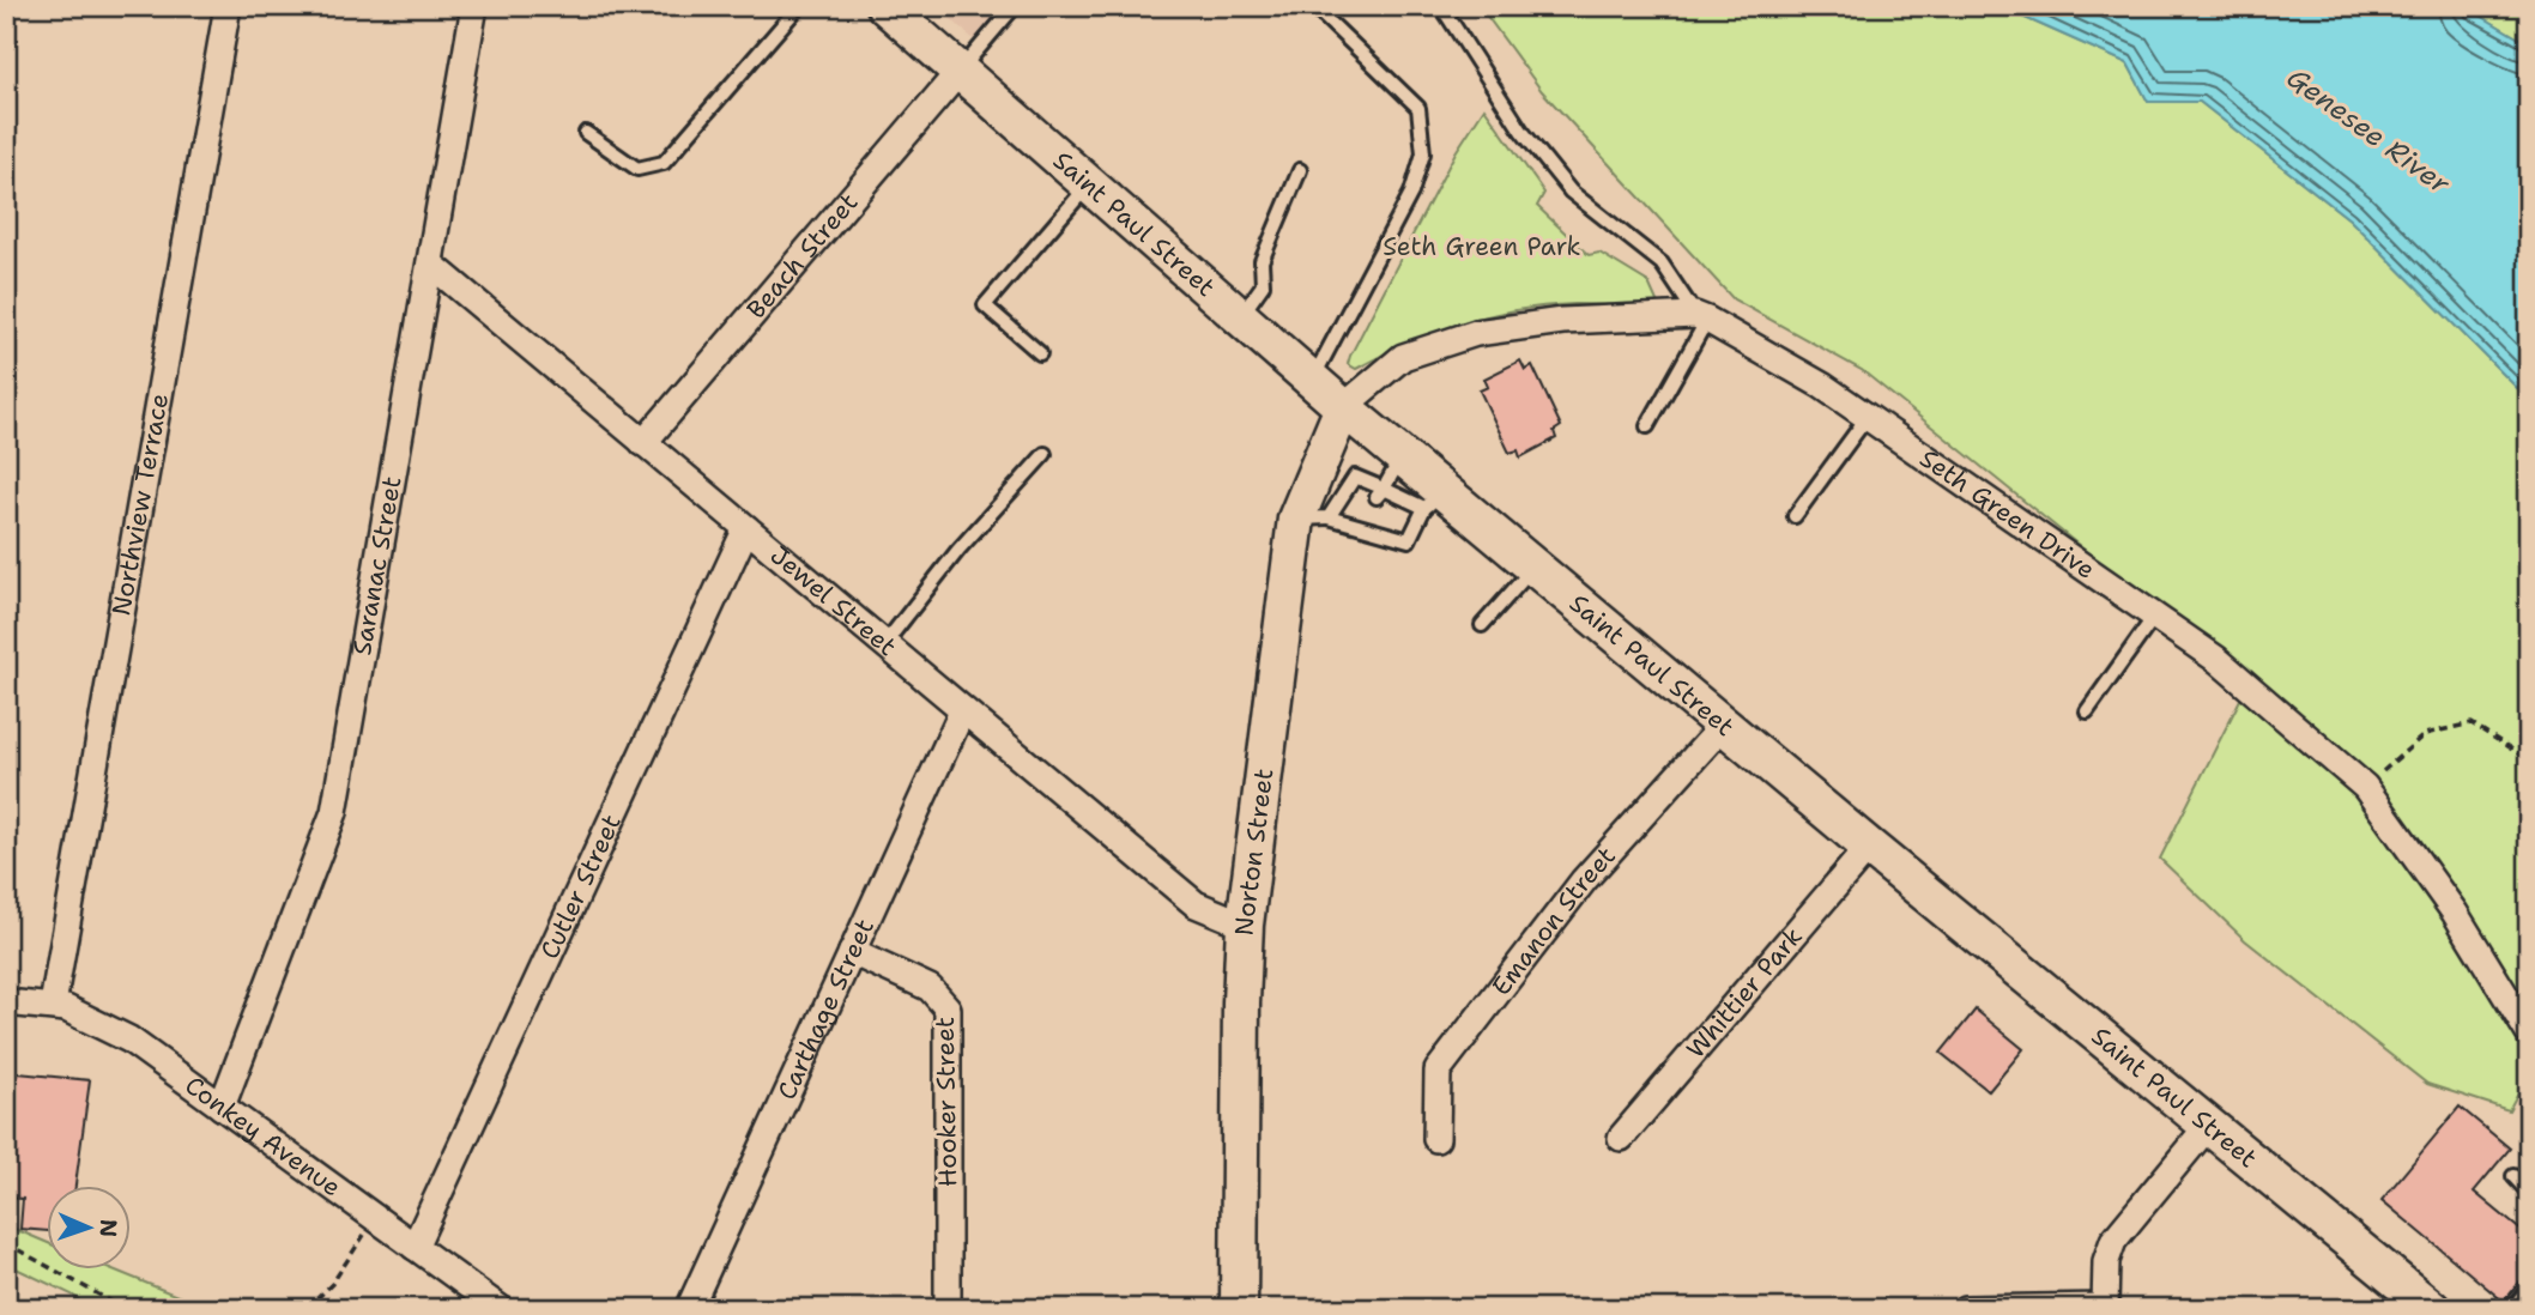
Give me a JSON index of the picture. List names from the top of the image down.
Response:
{
  "streets": {
    "main road": ["Saint Paul Street", "Norton Street"],
    "street": [
      "Beach Street",
      "Northview Terrace",
      "Seth Green Drive",
      "Saranac Street",
      "Jewel Street",
      "Cutler Street",
      "Emanon Street",
      "Whittier Park",
      "Carthage Street",
      "Hooker Street",
      "Conkey Avenue"
    ]
  },
  "crossings": [
    ["Saint Paul Street", "Beach Street"],
    ["Saint Paul Street", "Norton Street"],
    ["Saint Paul Street", "Emanon Street"],
    ["Saint Paul Street", "Whittier Park"],
    ["Beach Street", "Jewel Street"],
    ["Northview Terrace", "Conkey Avenue"],
    ["Saranac Street", "Jewel Street"],
    ["Saranac Street", "Conkey Avenue"],
    ["Jewel Street", "Norton Street"],
    ["Jewel Street", "Cutler Street"],
    ["Jewel Street", "Carthage Street"],
    ["Cutler Street", "Conkey Avenue"],
    ["Carthage Street", "Hooker Street"]
  ],
  "water": ["Genesee River"],
  "parks": ["Seth Green Park"],
  "north": "right"
}
